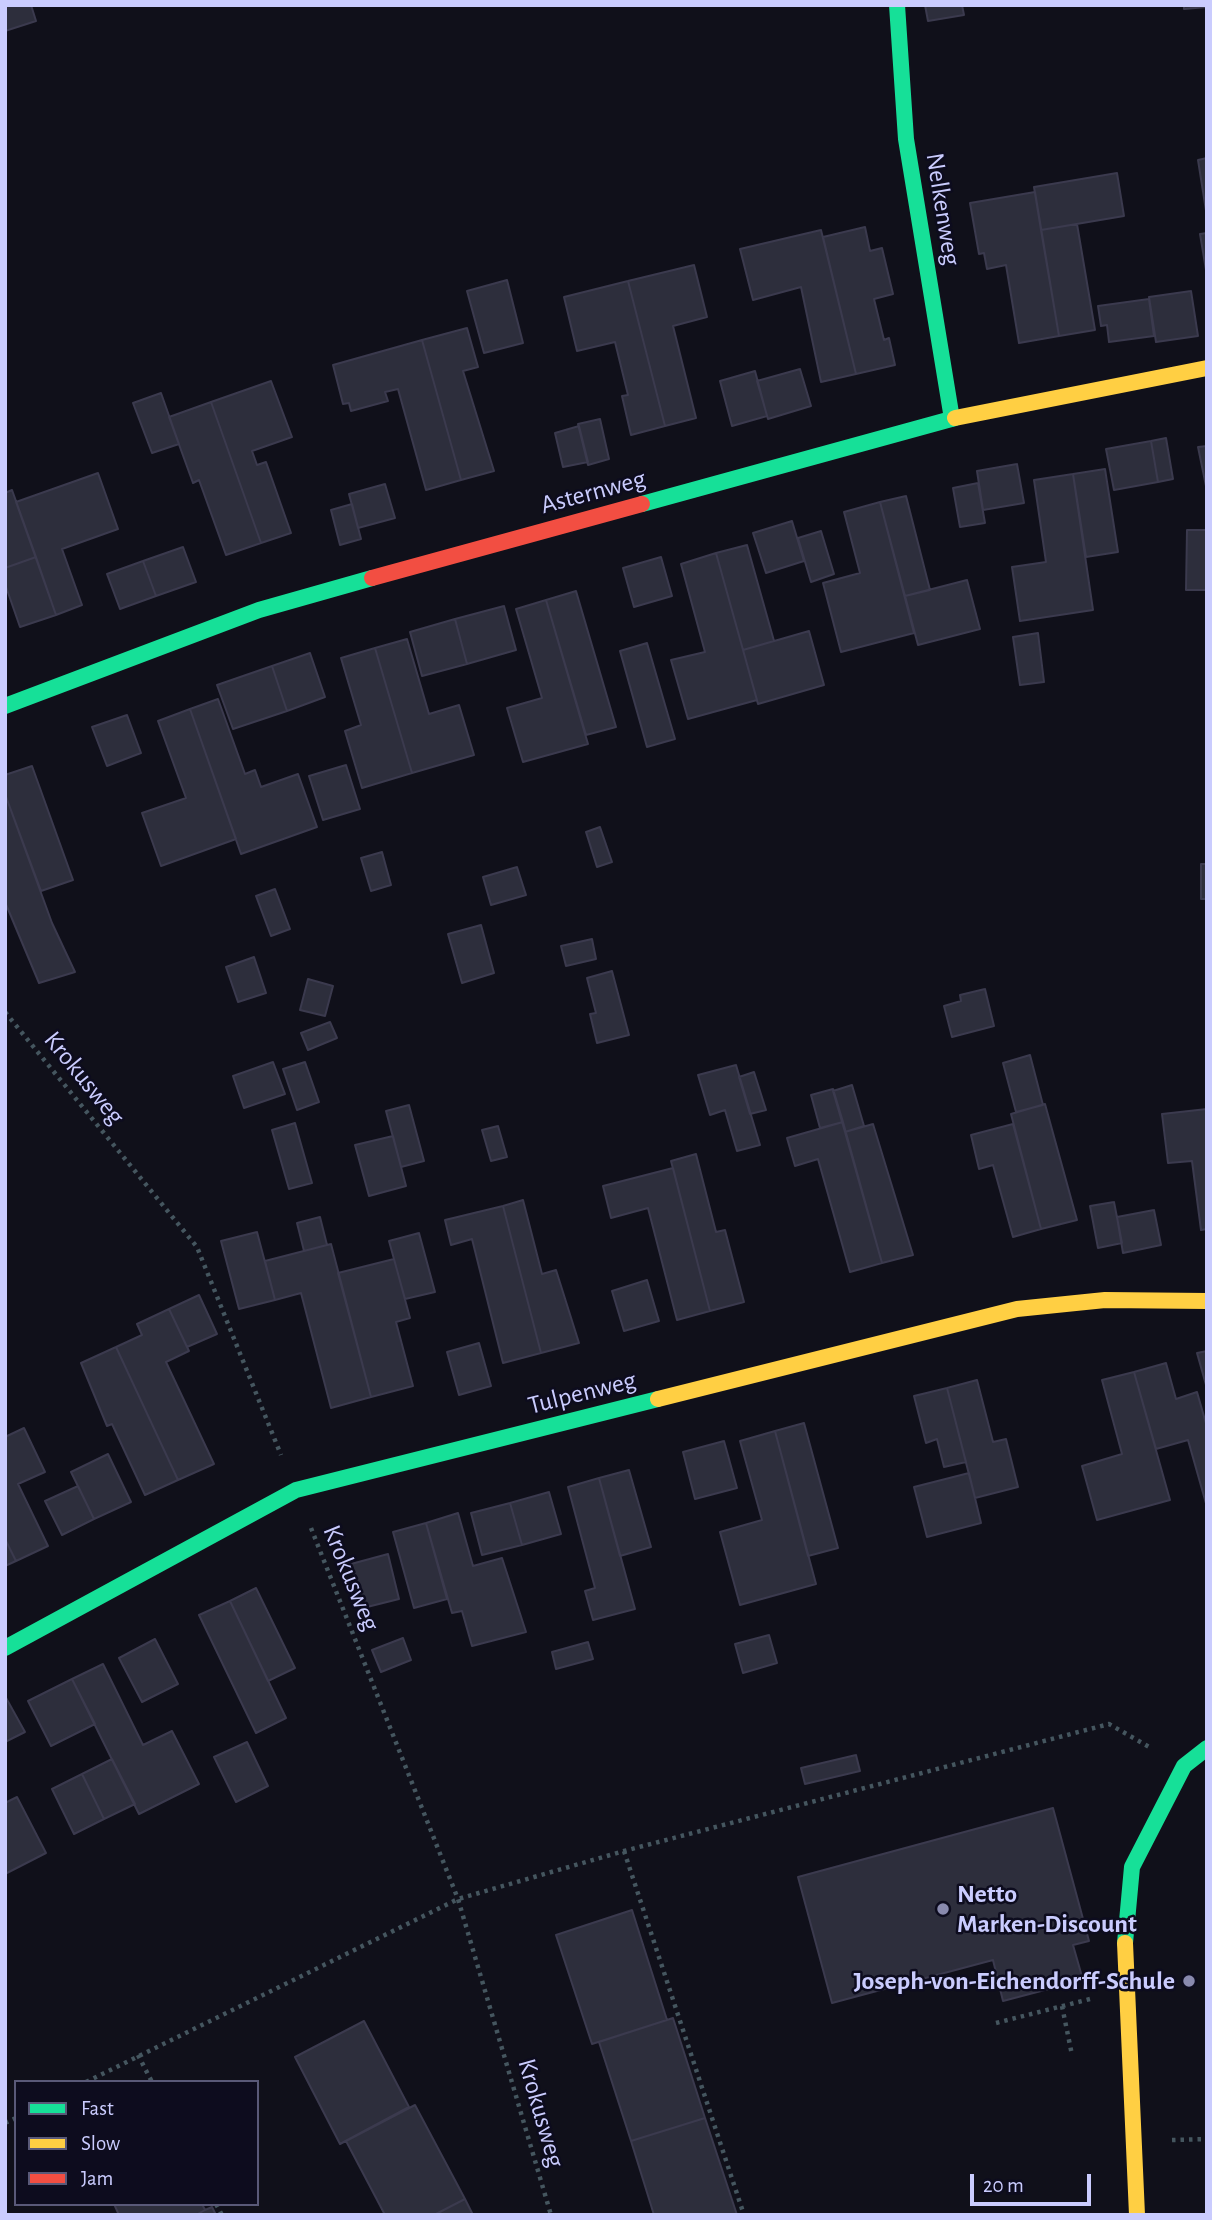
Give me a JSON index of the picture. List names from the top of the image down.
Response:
{
  "streets": {
    "street": ["Nelkenweg", "Asternweg", "Tulpenweg"],
    "path": ["Krokusweg"]
  },
  "crossings": [
    ["Nelkenweg", "Asternweg"],
    ["Krokusweg", "Tulpenweg"]
  ],
  "places": ["Netto Marken-Discount", "Joseph-von-Eichendorff-Schule"],
  "legend": ["Fast", "Slow", "Jam"],
  "scale_bar": "20 m"
}
